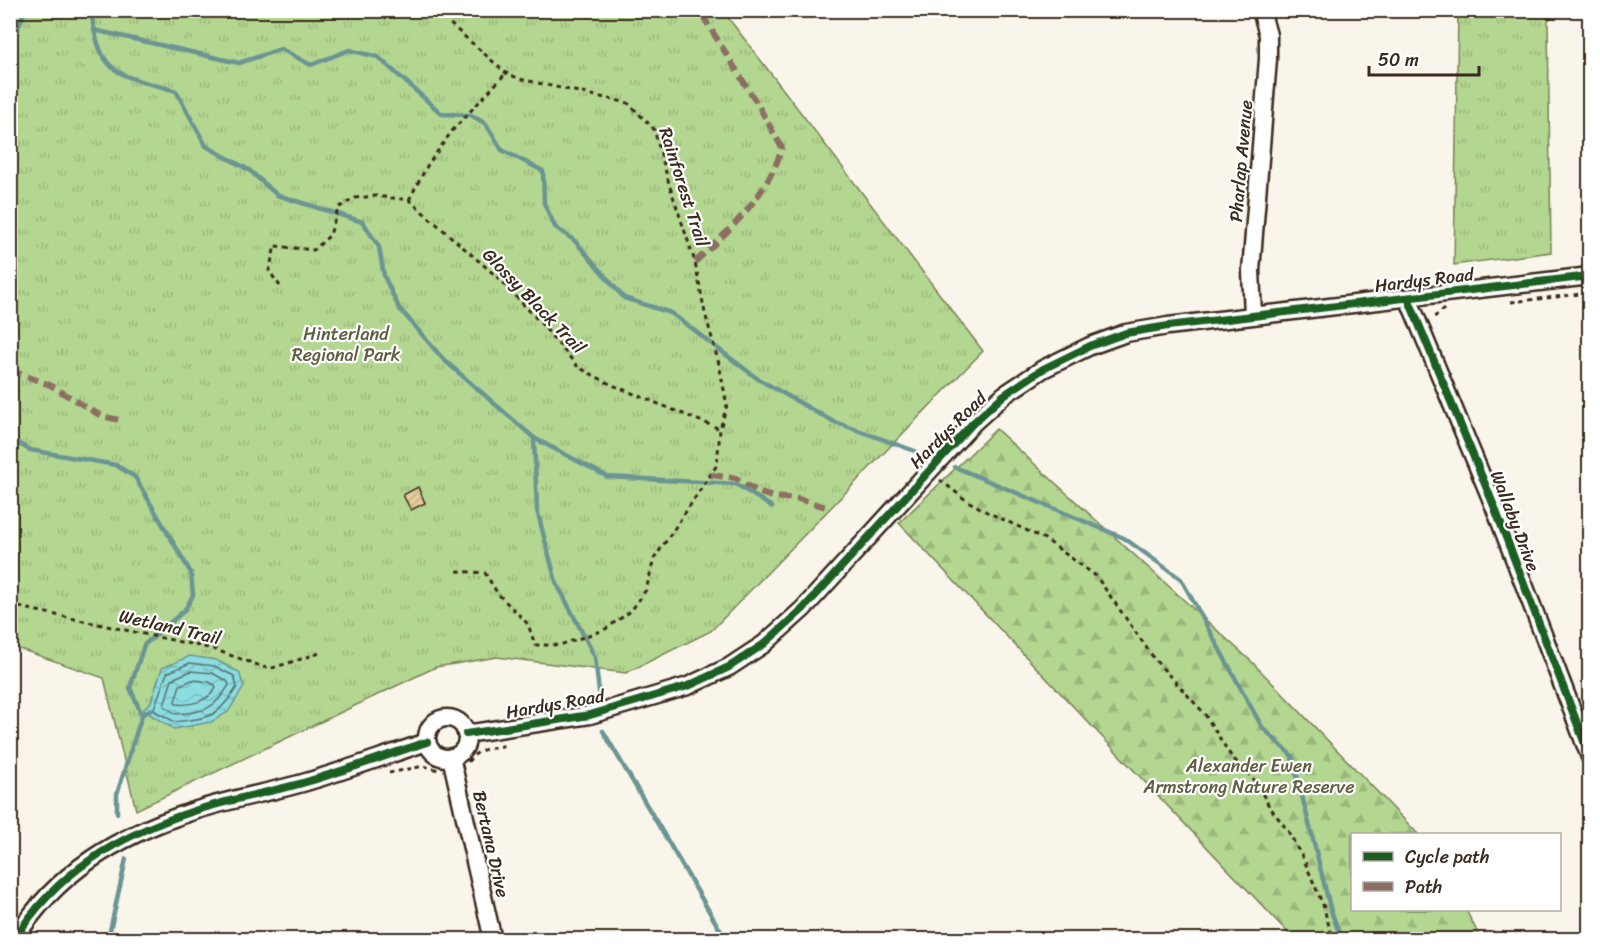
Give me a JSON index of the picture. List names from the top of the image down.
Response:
{
  "streets": {
    "street": [
      "Pharlap Avenue",
      "Hardys Road",
      "Wallaby Drive",
      "Bertana Drive"
    ],
    "path": ["Rainforest Trail", "Glossy Black Trail", "Wetland Trail"]
  },
  "crossings": [
    ["Pharlap Avenue", "Hardys Road"],
    ["Rainforest Trail", "Glossy Black Trail"],
    ["Hardys Road", "Wallaby Drive"],
    ["Hardys Road", "Bertana Drive"]
  ],
  "parks": ["Hinterland Regional Park", "Alexander Ewen Armstrong Nature Reserve"],
  "legend": ["Cycle path", "Path"],
  "scale_bar": "50 m"
}
